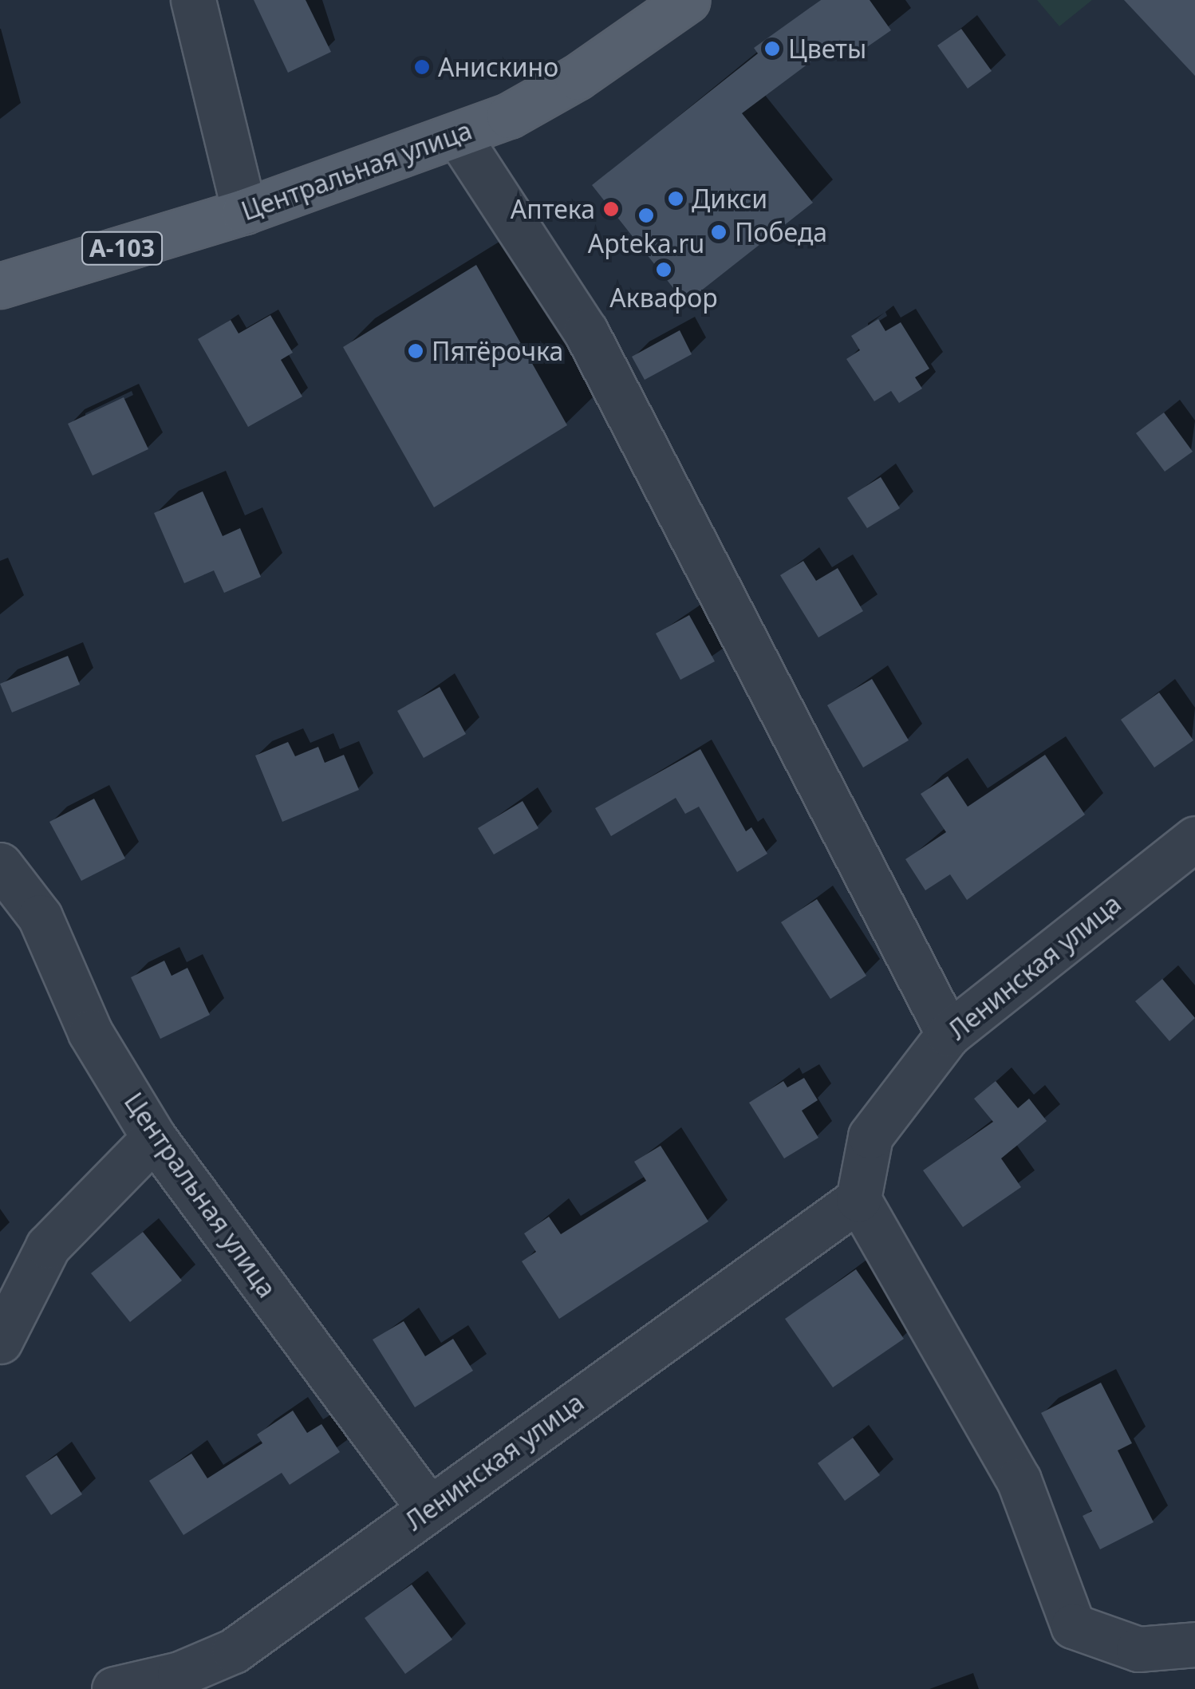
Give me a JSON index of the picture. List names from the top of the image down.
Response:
{
  "streets": {
    "main road": ["Центральная улица", "А-103"],
    "street": ["Ленинская улица"]
  },
  "crossings": [
    ["Центральная улица", "Ленинская улица"]
  ],
  "places": [
    "Цветы",
    "Анискино",
    "Дикси",
    "Аптека",
    "Apteka.ru",
    "Победа",
    "Аквафор",
    "Пятёрочка"
  ]
}
